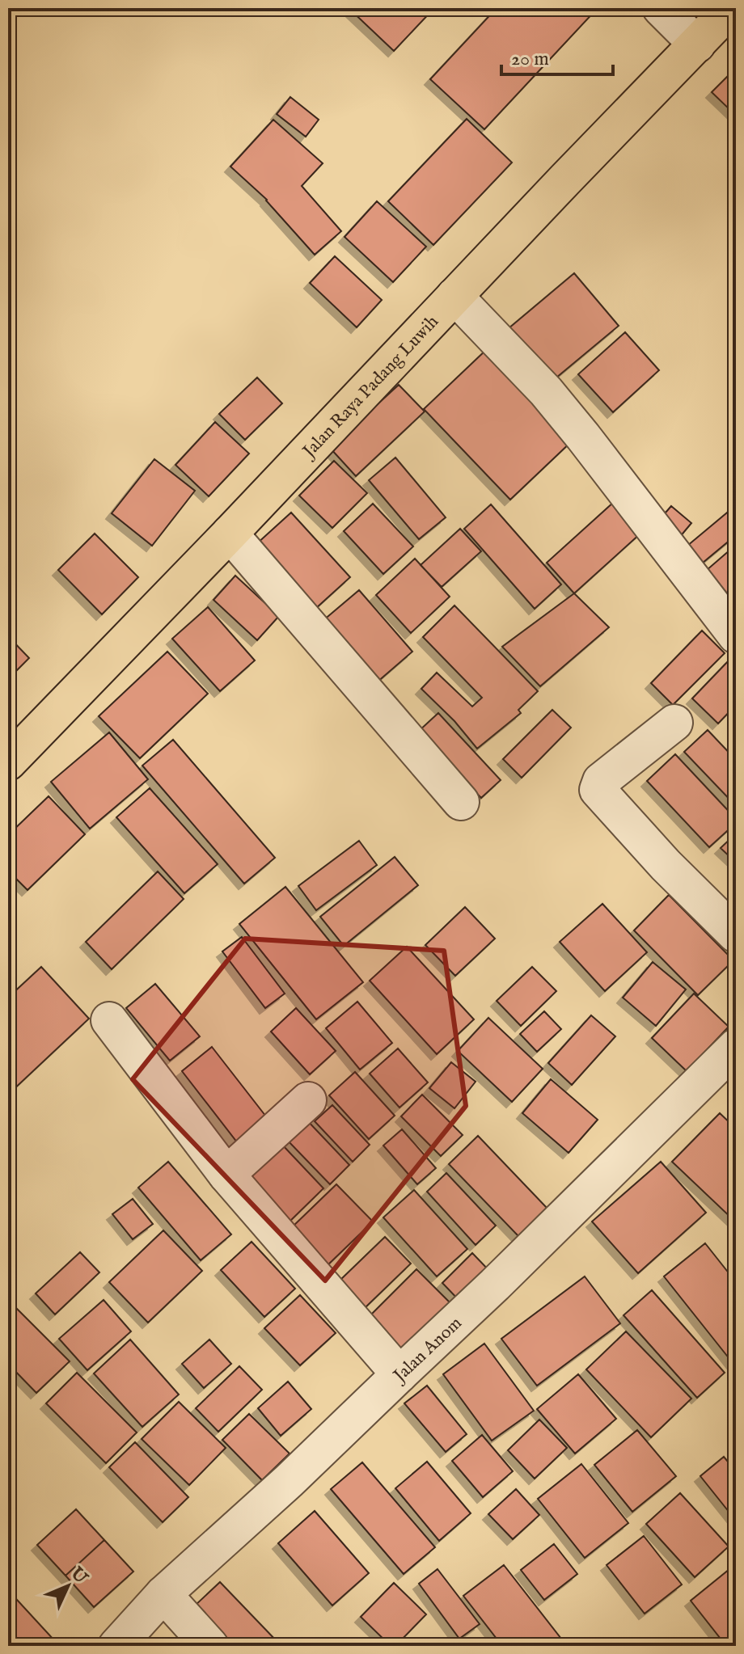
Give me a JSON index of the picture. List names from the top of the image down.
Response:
{
  "streets": {
    "main road": ["Jalan Raya Padang Luwih"],
    "street": ["Jalan Anom"]
  },
  "scale_bar": "20 m",
  "north": "top right"
}
